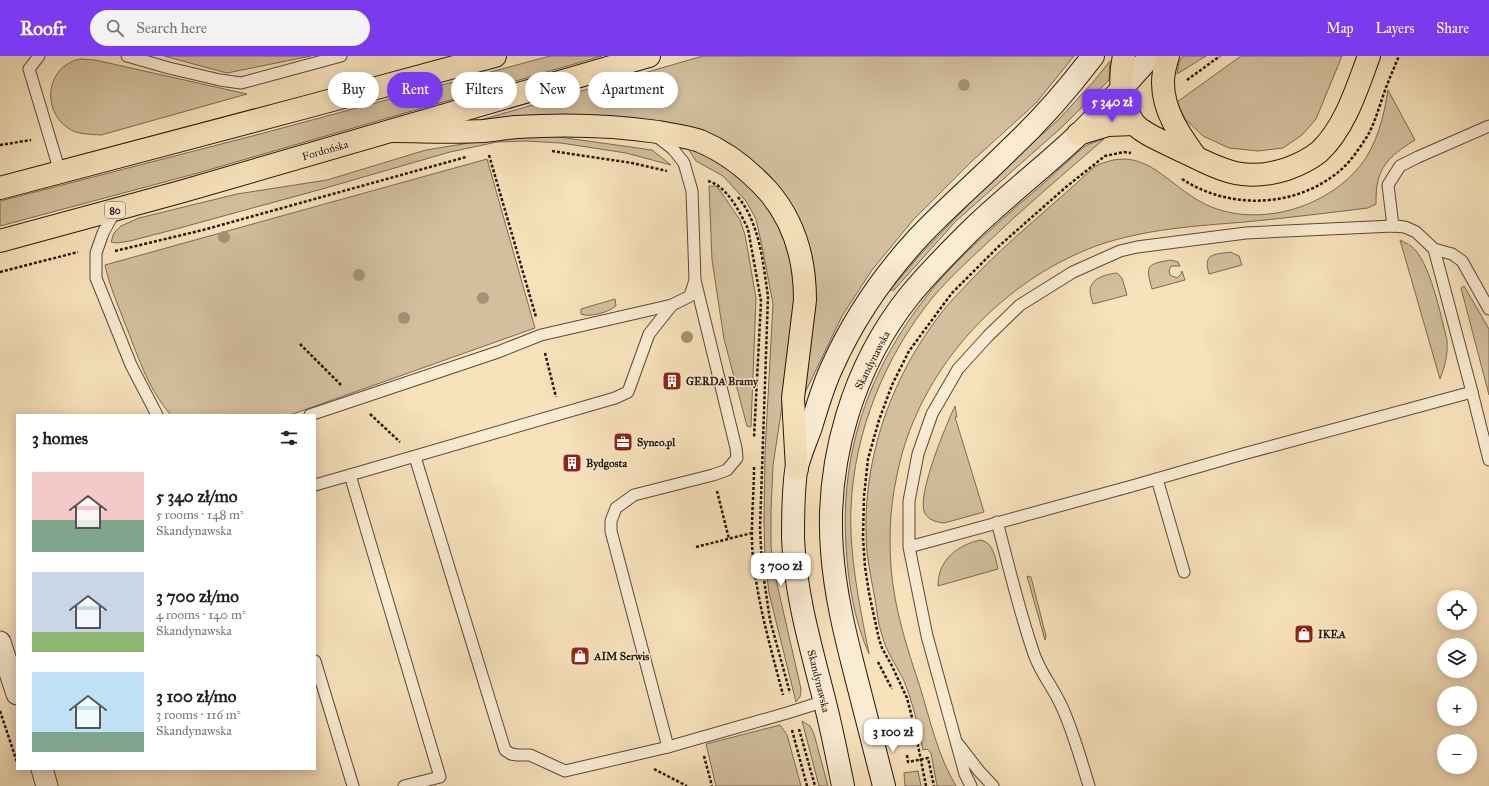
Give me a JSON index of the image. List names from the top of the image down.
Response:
{
  "streets": {
    "main road": ["Fordońska", "80"],
    "street": ["Skandynawska"]
  },
  "places": {
    "building": ["GERDA Bramy", "Bydgosta"],
    "office": ["Syneo.pl"],
    "shop": ["IKEA", "AIM Serwis"]
  },
  "page": {
    "header": "Roofr",
    "search": "Search here",
    "nav": ["Map", "Layers", "Share"],
    "chip": [
      "Buy",
      "Rent",
      "Filters",
      "New",
      "Apartment"
    ],
    "price": ["5 340 zł", "3 700 zł", "3 100 zł"],
    "heading": "3 homes",
    "list": [
      {
        "name": "5 340 zł/mo",
        "note": "5 rooms · 148 m² · Skandynawska"
      },
      {
        "name": "3 700 zł/mo",
        "note": "4 rooms · 140 m² · Skandynawska"
      },
      {
        "name": "3 100 zł/mo",
        "note": "3 rooms · 116 m² · Skandynawska"
      }
    ],
    "map_buttons": ["+", "−"]
  }
}
